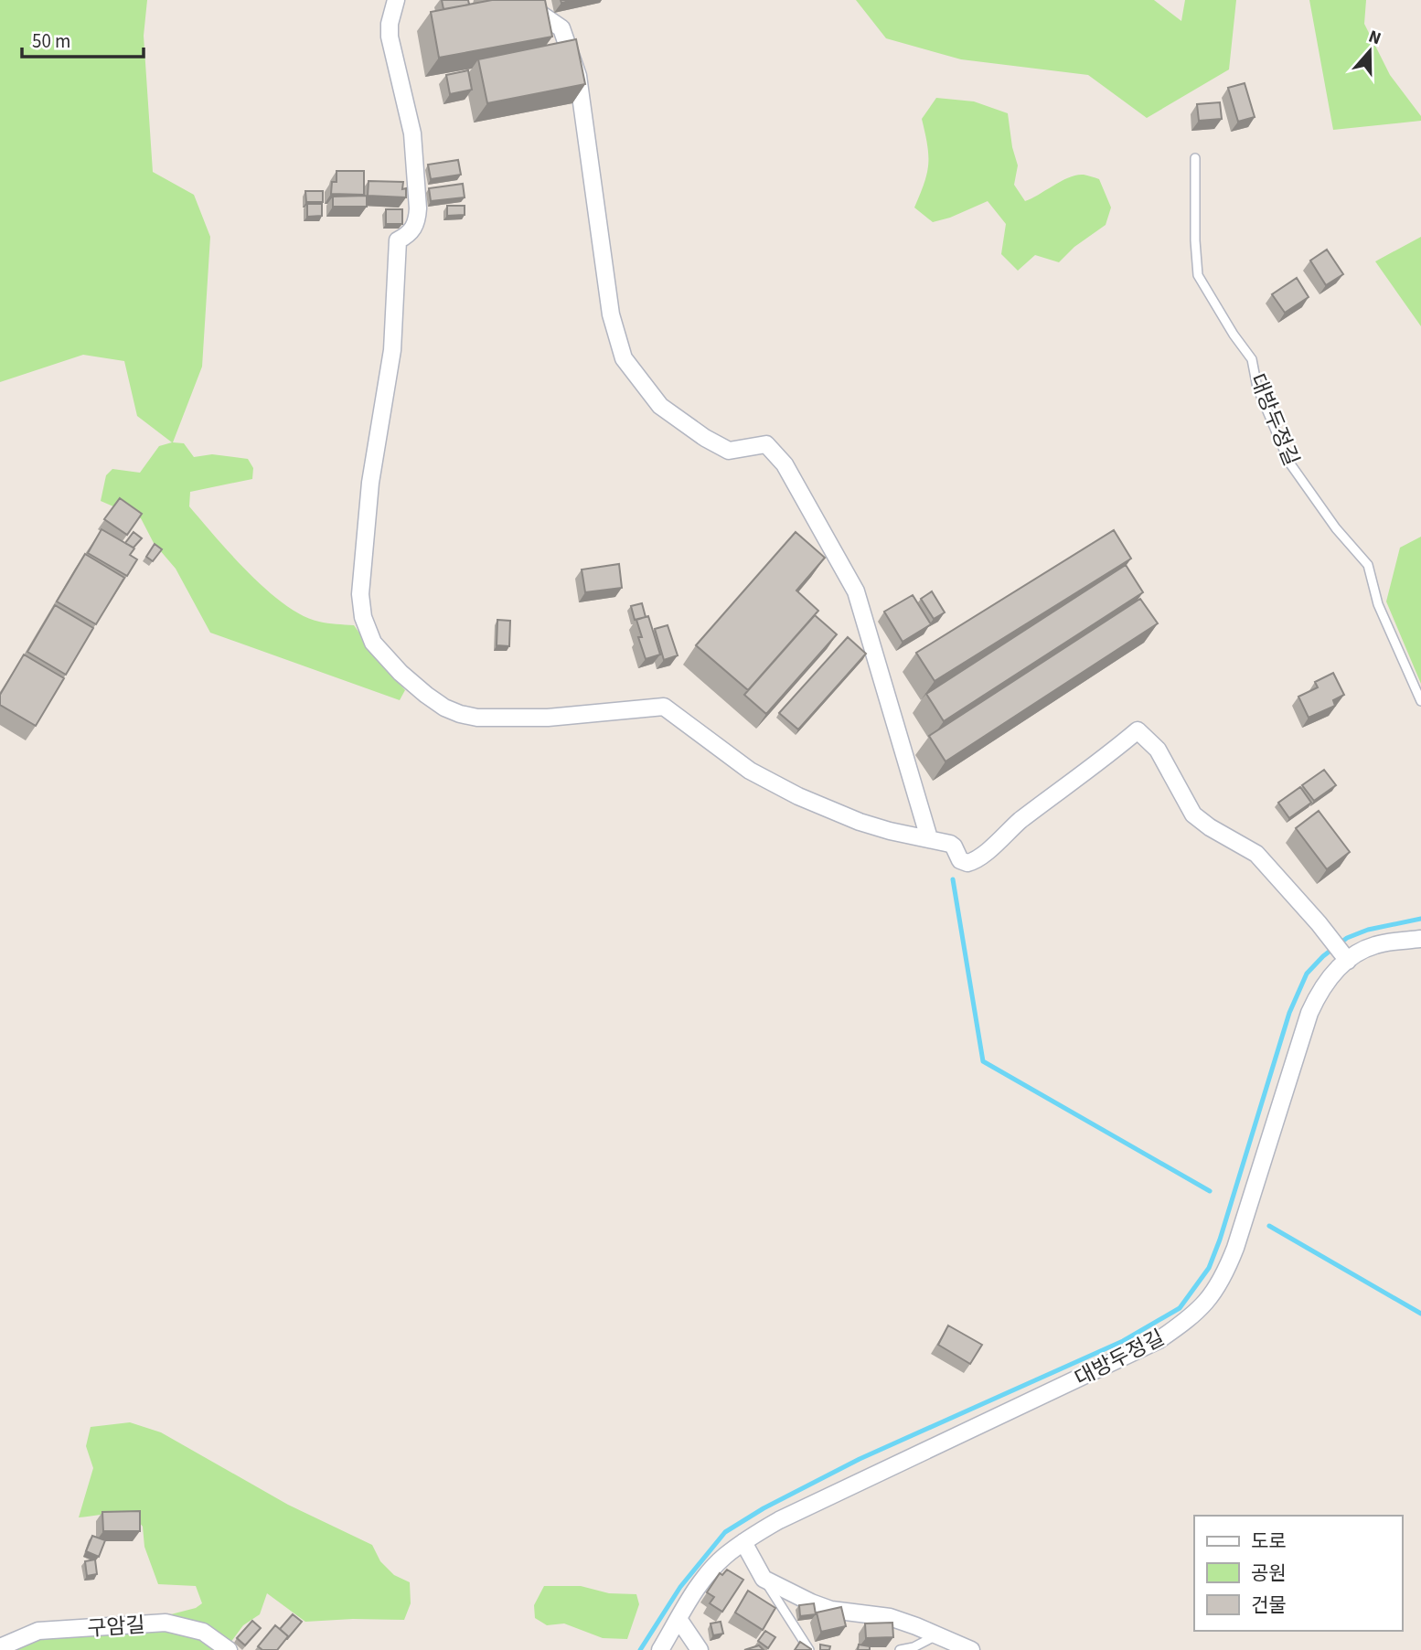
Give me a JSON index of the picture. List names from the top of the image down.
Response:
{
  "streets": {
    "street": ["대방두정길", "구암길"]
  },
  "legend": ["도로", "공원", "건물"],
  "scale_bar": "50 m",
  "north": "top"
}
